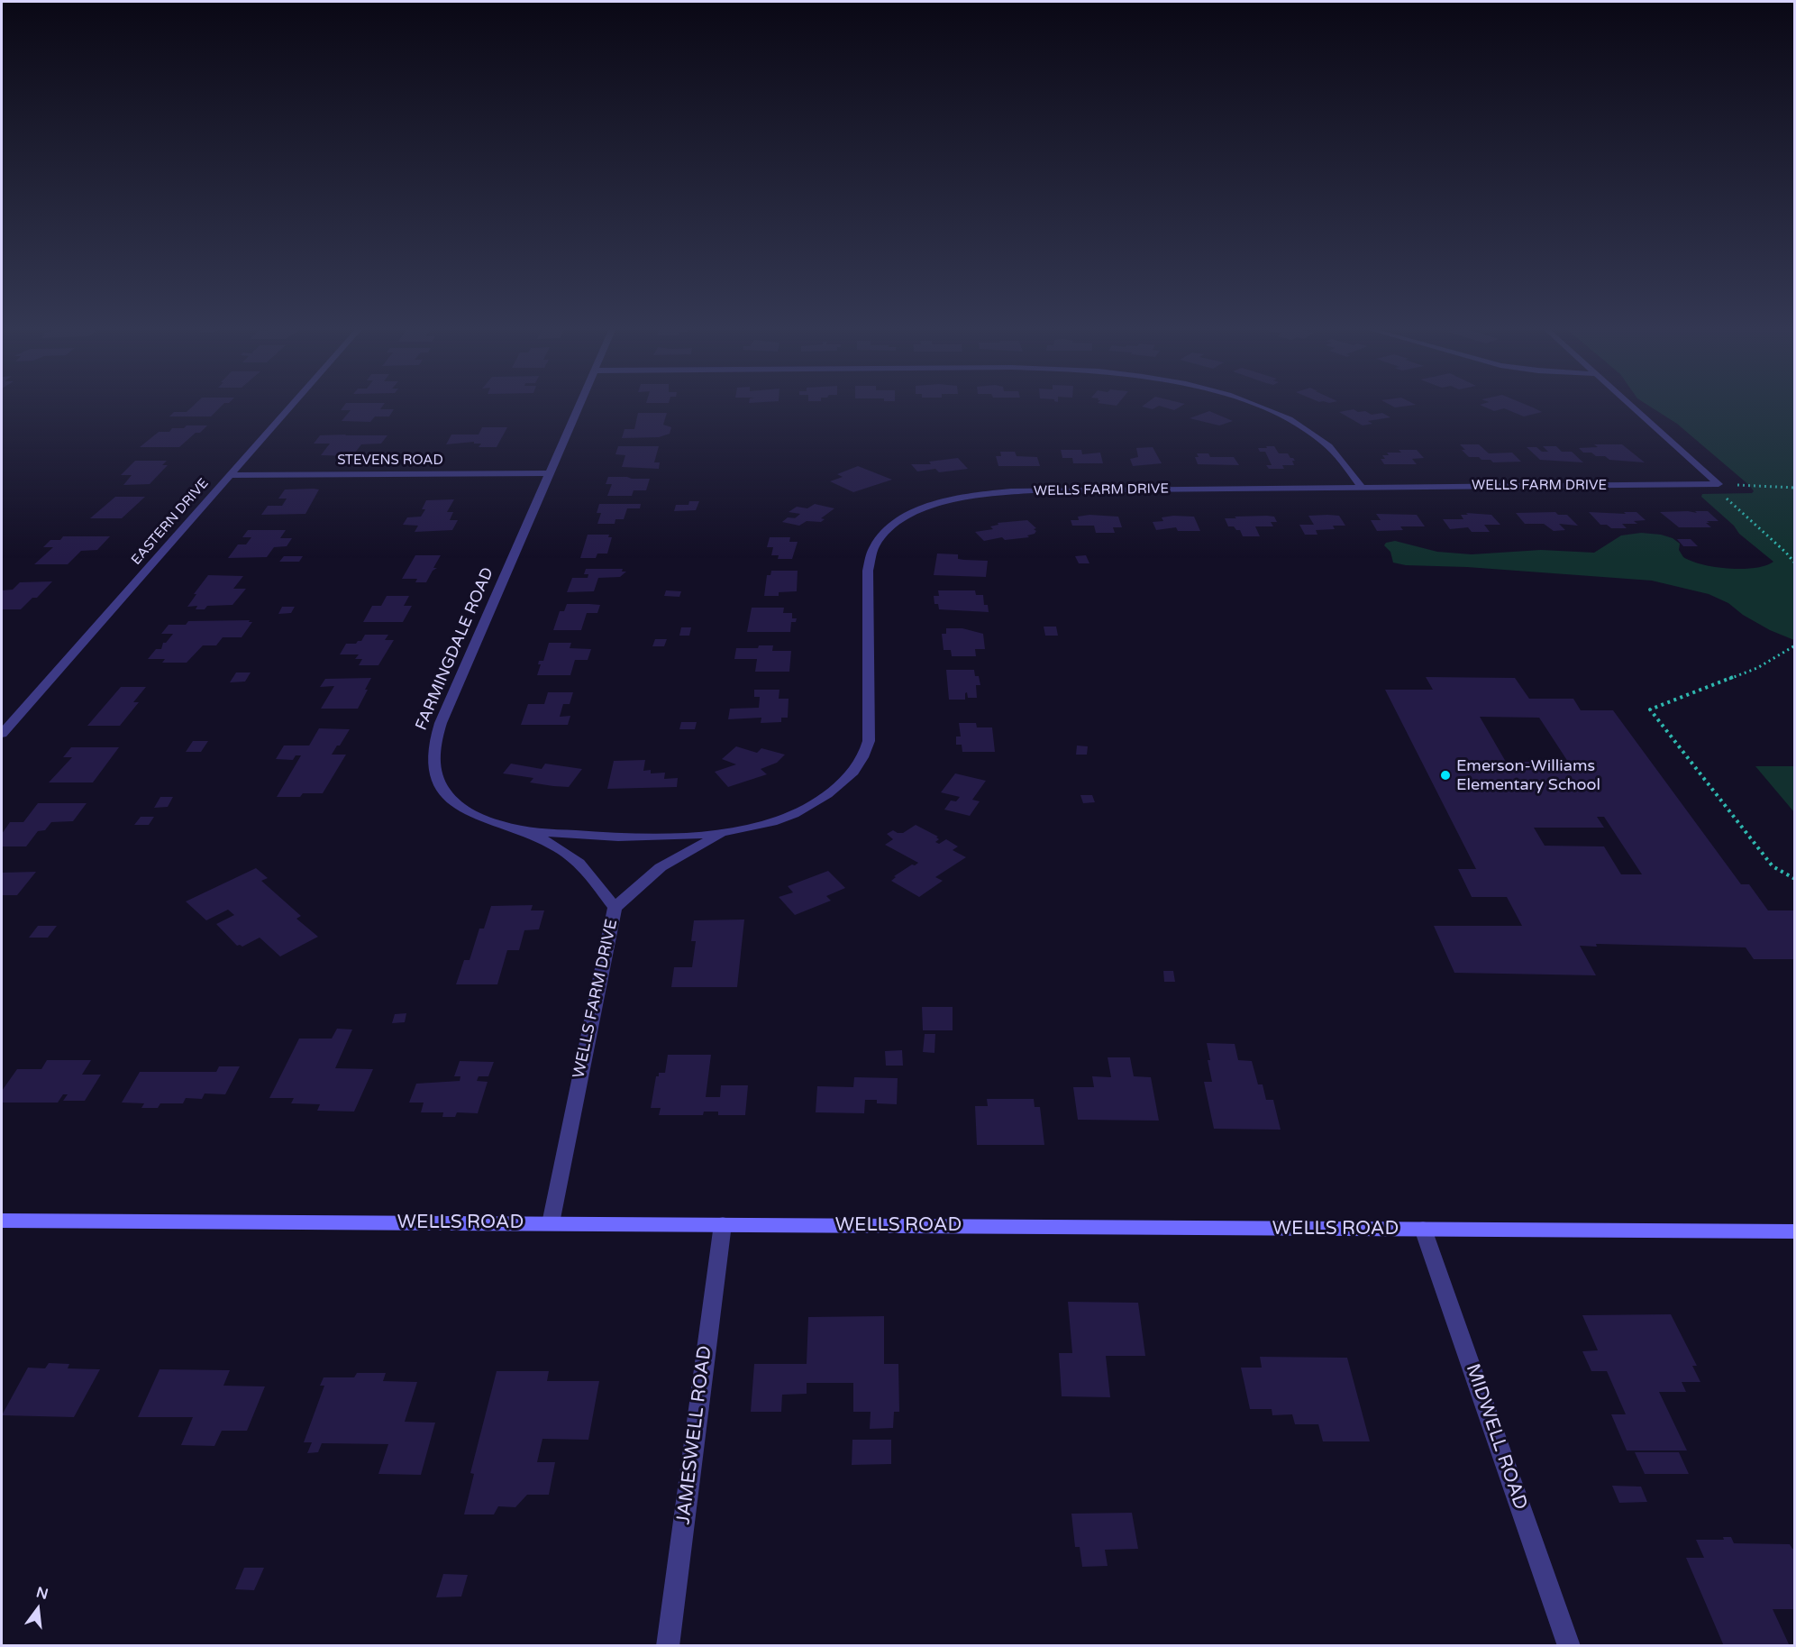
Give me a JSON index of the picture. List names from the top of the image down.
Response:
{
  "streets": {
    "main road": ["WELLS ROAD"],
    "street": [
      "STEVENS ROAD",
      "WELLS FARM DRIVE",
      "EASTERN DRIVE",
      "FARMINGDALE ROAD",
      "JAMESWELL ROAD",
      "MIDWELL ROAD"
    ]
  },
  "crossings": [
    ["STEVENS ROAD", "EASTERN DRIVE"],
    ["STEVENS ROAD", "FARMINGDALE ROAD"],
    ["WELLS FARM DRIVE", "FARMINGDALE ROAD"],
    ["WELLS FARM DRIVE", "WELLS ROAD"],
    ["WELLS ROAD", "JAMESWELL ROAD"],
    ["WELLS ROAD", "MIDWELL ROAD"]
  ],
  "places": ["Emerson-Williams Elementary School"],
  "north": "top"
}
